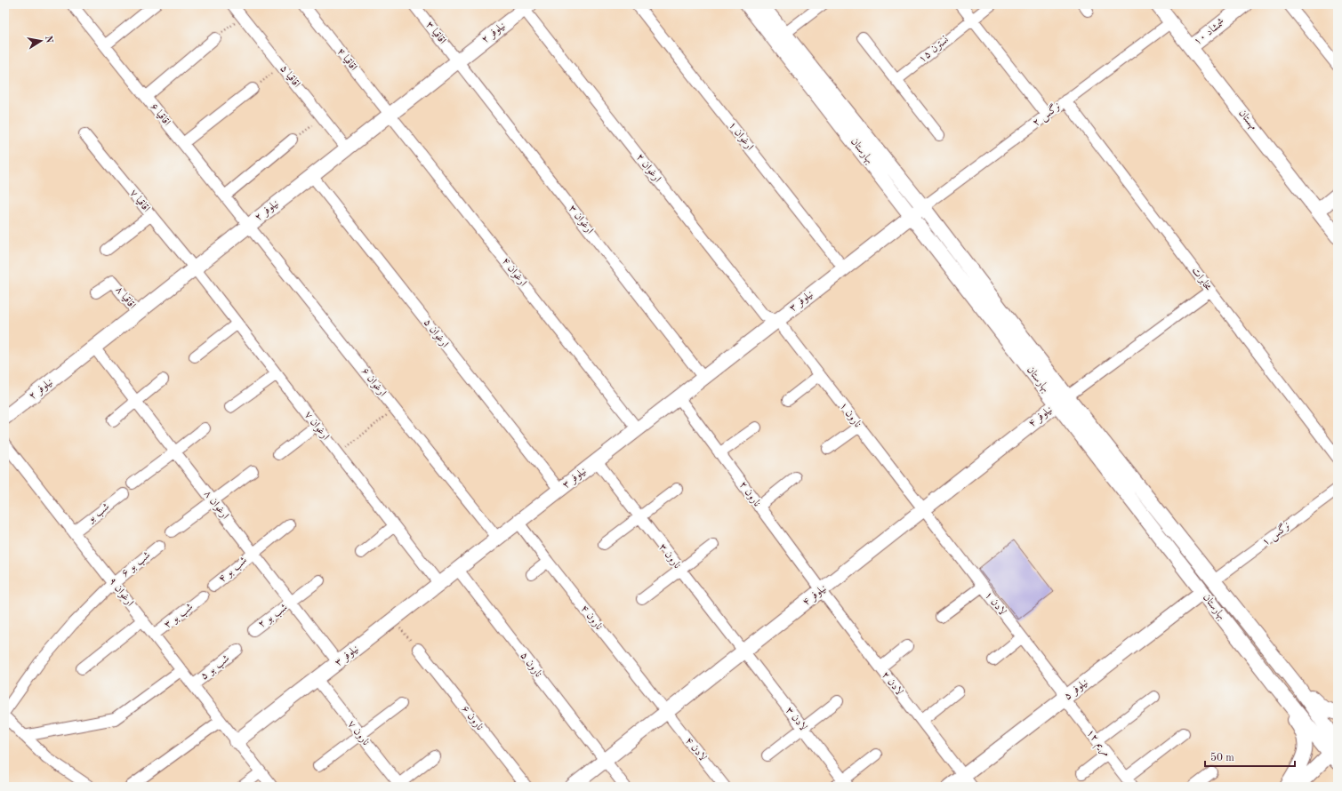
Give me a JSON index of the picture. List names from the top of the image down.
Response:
{
  "streets": {
    "street": [
      "شمشاد ۱۰",
      "اقاقیا ۳",
      "نیلوفر ۲",
      "نسترن ۱۵",
      "اقاقیا ۴",
      "اقاقیا ۵",
      "اقاقیا ۶",
      "نرگس ۲",
      "مهستان",
      "ارغوان ۱",
      "بهارستان",
      "ارغوان ۲",
      "اقاقیا ۷",
      "ارغوان ۳",
      "ارغوان ۴",
      "مخابرات",
      "اقاقیا ۸",
      "نیلوفر ۳",
      "ارغوان ۵",
      "ارغوان ۶",
      "نارون ۱",
      "نیلوفر ۴",
      "ارغوان ۷",
      "نارون ۲",
      "ارغوان ۸",
      "شب بو",
      "نرگس ۱",
      "نارون ۳",
      "شب بو ۶",
      "شب بو ۴",
      "ارغوان ۹",
      "لادن ۱",
      "شب بو ۳",
      "شب بو ۲",
      "نارون ۴",
      "نارون ۵",
      "شب بو ۵",
      "لادن ۲",
      "نیلوفر ۵",
      "نارون ۶",
      "لادن ۳",
      "نارون ۷",
      "مریم ۱۲",
      "لادن ۴"
    ]
  },
  "crossings": [
    ["شمشاد ۱۰", "مهستان"],
    ["اقاقیا ۳", "نیلوفر ۲"],
    ["اقاقیا ۳", "ارغوان ۳"],
    ["نیلوفر ۲", "اقاقیا ۴"],
    ["نیلوفر ۲", "اقاقیا ۵"],
    ["نیلوفر ۲", "اقاقیا ۶"],
    ["نیلوفر ۲", "ارغوان ۲"],
    ["نیلوفر ۲", "اقاقیا ۷"],
    ["نیلوفر ۲", "ارغوان ۳"],
    ["نیلوفر ۲", "ارغوان ۴"],
    ["نیلوفر ۲", "اقاقیا ۸"],
    ["نیلوفر ۲", "ارغوان ۵"],
    ["نیلوفر ۲", "ارغوان ۶"],
    ["نیلوفر ۲", "ارغوان ۷"],
    ["نیلوفر ۲", "ارغوان ۸"],
    ["اقاقیا ۴", "ارغوان ۴"],
    ["اقاقیا ۶", "ارغوان ۶"],
    ["نرگس ۲", "مهستان"],
    ["نرگس ۲", "بهارستان"],
    ["نرگس ۲", "مخابرات"],
    ["نرگس ۲", "نیلوفر ۳"],
    ["ارغوان ۱", "نیلوفر ۳"],
    ["بهارستان", "نیلوفر ۳"],
    ["بهارستان", "نیلوفر ۴"],
    ["بهارستان", "نرگس ۱"],
    ["بهارستان", "نیلوفر ۵"],
    ["ارغوان ۲", "نیلوفر ۳"],
    ["ارغوان ۲", "نارون ۱"],
    ["اقاقیا ۷", "ارغوان ۷"],
    ["ارغوان ۳", "نیلوفر ۳"],
    ["ارغوان ۴", "نیلوفر ۳"],
    ["نیلوفر ۳", "ارغوان ۵"],
    ["نیلوفر ۳", "ارغوان ۶"],
    ["نیلوفر ۳", "نارون ۱"],
    ["نیلوفر ۳", "ارغوان ۷"],
    ["نیلوفر ۳", "نارون ۲"],
    ["نیلوفر ۳", "ارغوان ۸"],
    ["نیلوفر ۳", "نارون ۳"],
    ["نیلوفر ۳", "ارغوان ۹"],
    ["نیلوفر ۳", "نارون ۴"],
    ["نیلوفر ۳", "نارون ۵"],
    ["نیلوفر ۳", "نارون ۷"],
    ["نارون ۱", "نیلوفر ۴"],
    ["نارون ۱", "لادن ۱"],
    ["نیلوفر ۴", "نارون ۲"],
    ["نیلوفر ۴", "نارون ۳"],
    ["نیلوفر ۴", "لادن ۱"],
    ["نیلوفر ۴", "نارون ۴"],
    ["نیلوفر ۴", "نارون ۵"],
    ["نیلوفر ۴", "لادن ۲"],
    ["نیلوفر ۴", "لادن ۳"],
    ["نیلوفر ۴", "لادن ۴"],
    ["نارون ۲", "لادن ۲"],
    ["ارغوان ۸", "شب بو ۴"],
    ["ارغوان ۸", "شب بو ۲"],
    ["شب بو", "ارغوان ۹"],
    ["نارون ۳", "لادن ۳"],
    ["شب بو ۶", "ارغوان ۹"],
    ["ارغوان ۹", "شب بو ۳"],
    ["ارغوان ۹", "شب بو ۵"],
    ["لادن ۱", "نیلوفر ۵"],
    ["لادن ۱", "مریم ۱۲"],
    ["نارون ۴", "لادن ۴"],
    ["لادن ۲", "نیلوفر ۵"],
    ["نیلوفر ۵", "مریم ۱۲"]
  ],
  "scale_bar": "50 m",
  "north": "right"
}
